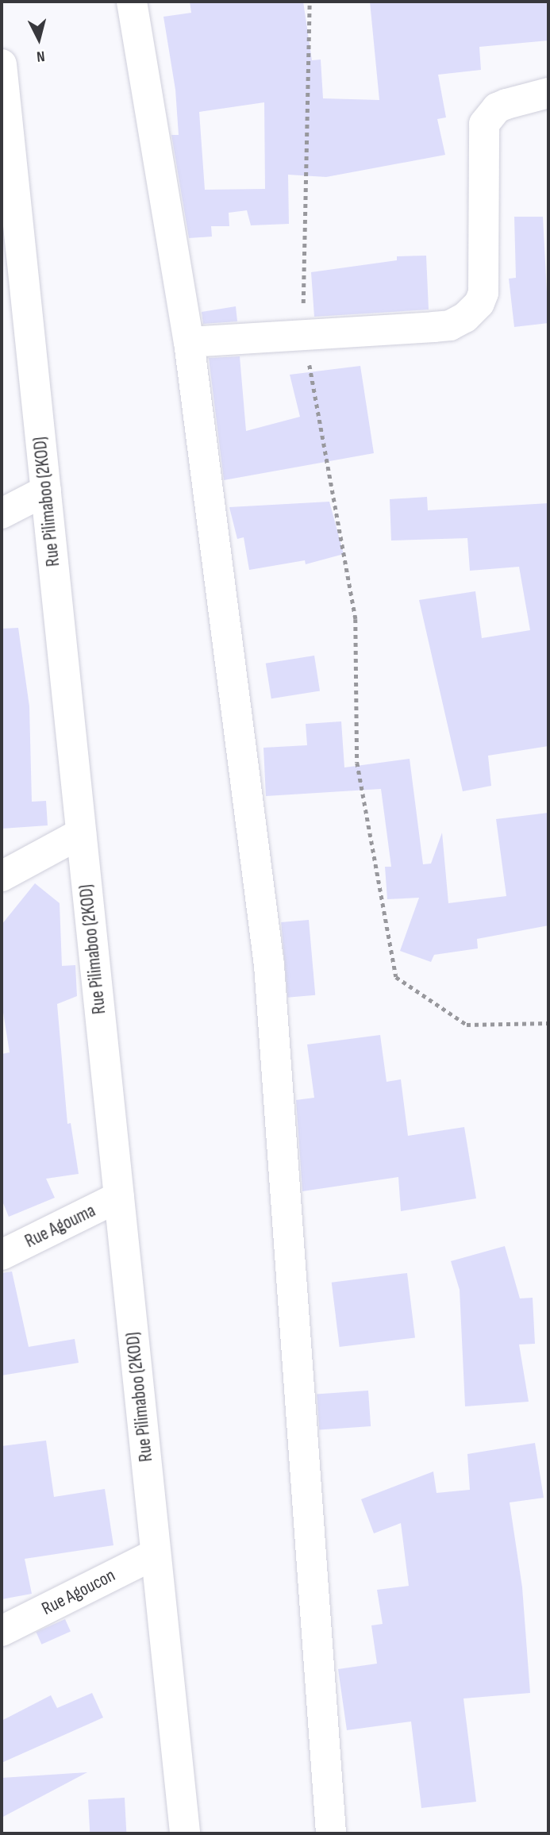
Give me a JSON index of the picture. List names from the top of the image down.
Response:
{
  "streets": {
    "street": ["Rue Pilimaboo (2KOD)", "Rue Agouma", "Rue Agoucon"]
  },
  "crossings": [
    ["Rue Pilimaboo (2KOD)", "Rue Agouma"],
    ["Rue Pilimaboo (2KOD)", "Rue Agoucon"]
  ],
  "north": "bottom"
}
